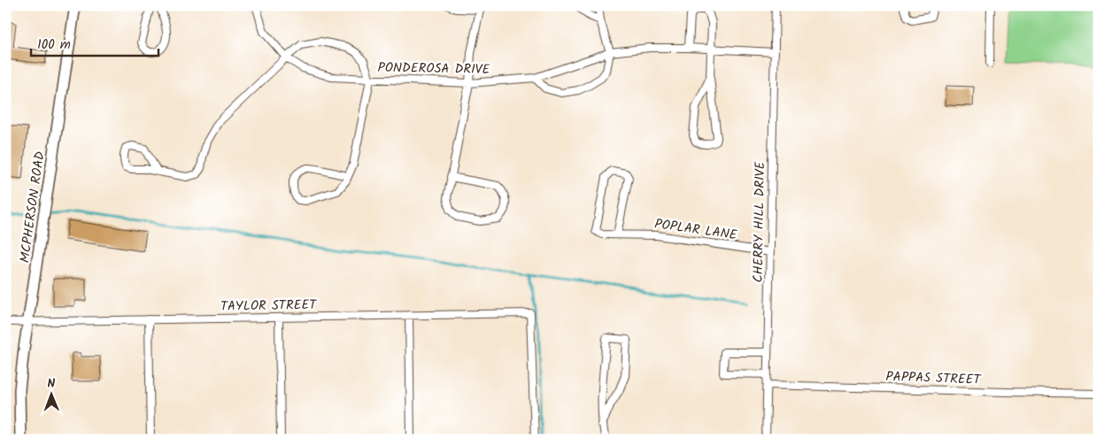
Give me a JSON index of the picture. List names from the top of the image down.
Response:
{
  "streets": {
    "main road": ["MCPHERSON ROAD"],
    "street": [
      "PONDEROSA DRIVE",
      "CHERRY HILL DRIVE",
      "POPLAR LANE",
      "TAYLOR STREET",
      "PAPPAS STREET"
    ]
  },
  "crossings": [
    ["PONDEROSA DRIVE", "CHERRY HILL DRIVE"],
    ["MCPHERSON ROAD", "TAYLOR STREET"],
    ["CHERRY HILL DRIVE", "POPLAR LANE"],
    ["CHERRY HILL DRIVE", "PAPPAS STREET"]
  ],
  "scale_bar": "100 m",
  "north": "top"
}
